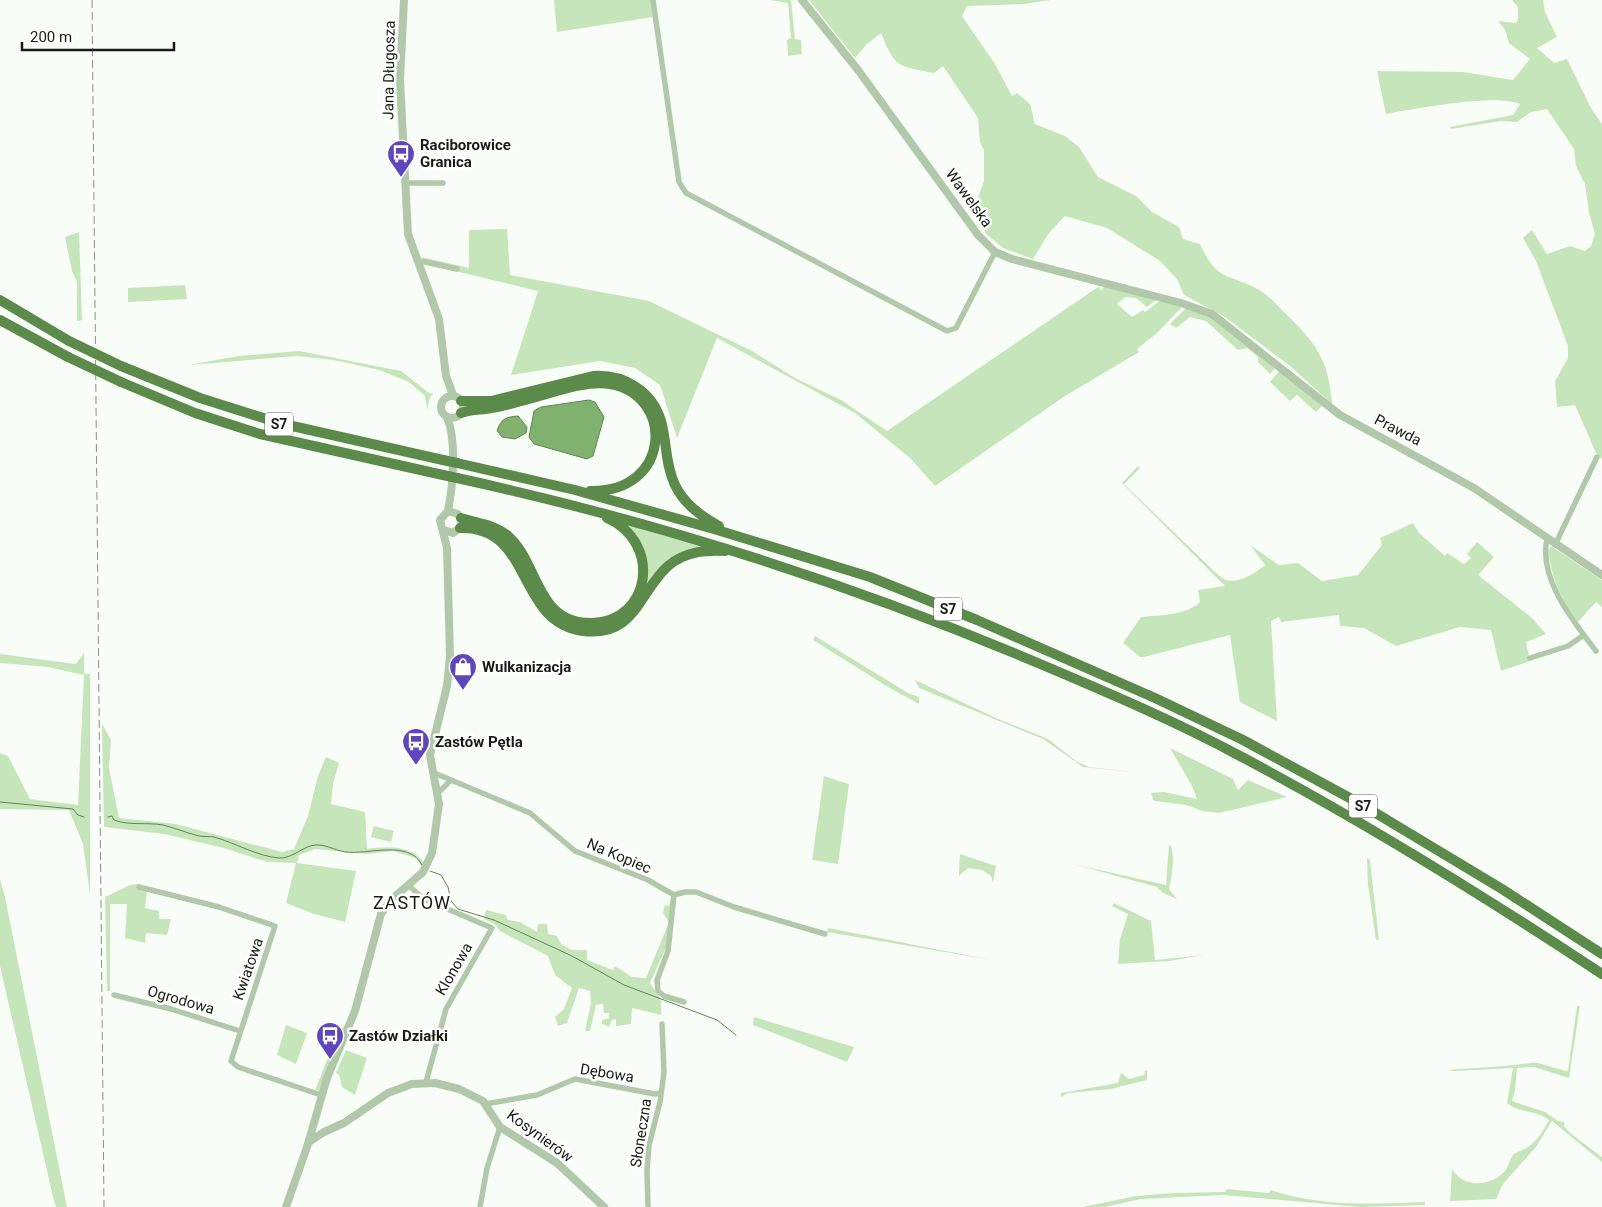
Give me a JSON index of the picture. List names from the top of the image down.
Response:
{
  "streets": {
    "highway": ["S7"],
    "street": [
      "Jana Długosza",
      "Wawelska",
      "Prawda",
      "Na Kopiec",
      "Kwiatowa",
      "Klonowa",
      "Ogrodowa",
      "Dębowa",
      "Słoneczna",
      "Kosynierów"
    ]
  },
  "crossings": [
    ["Wawelska", "Prawda"],
    ["Kwiatowa", "Ogrodowa"],
    ["Klonowa", "Kosynierów"],
    ["Dębowa", "Słoneczna"],
    ["Dębowa", "Kosynierów"]
  ],
  "districts": ["ZASTÓW"],
  "places": {
    "bus stop": ["Raciborowice Granica", "Zastów Pętla", "Zastów Działki"],
    "shop": ["Wulkanizacja"]
  },
  "scale_bar": "200 m"
}
